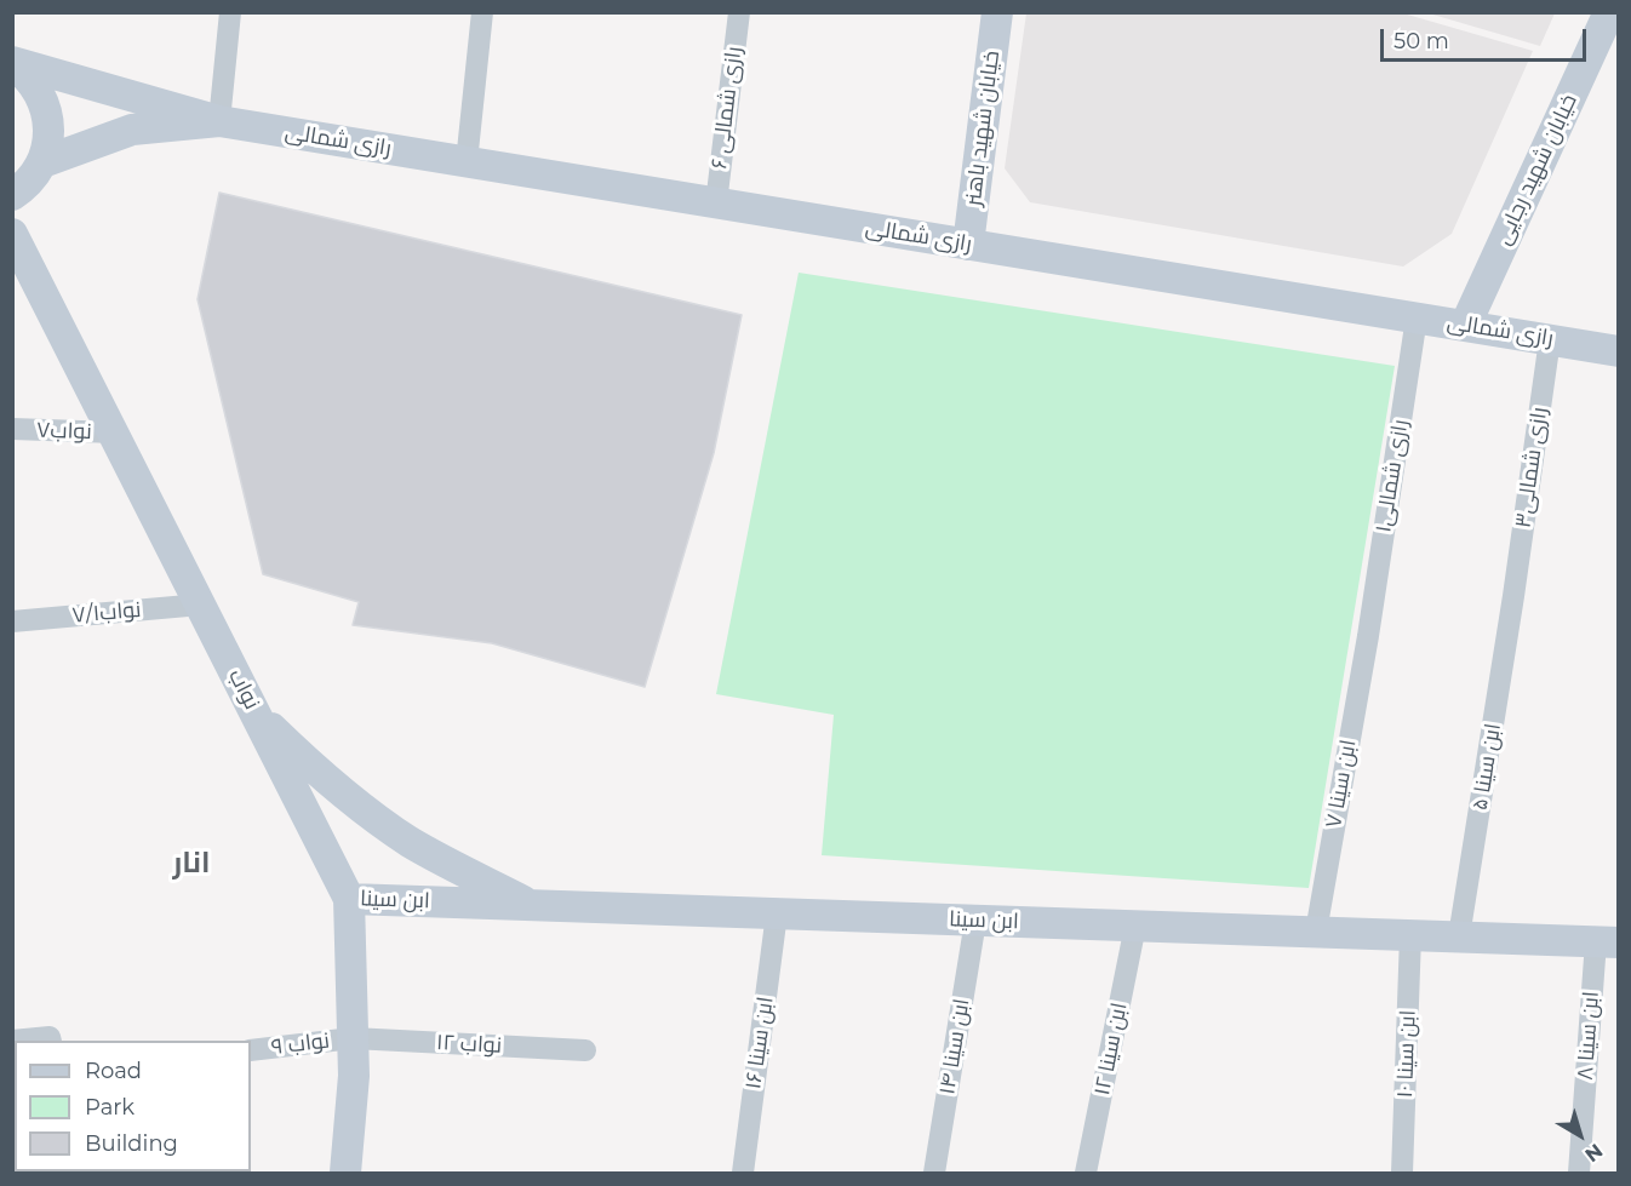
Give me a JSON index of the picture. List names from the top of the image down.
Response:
{
  "streets": {
    "street": [
      "رازی شمالی ۶",
      "خیابان شهید باهنر",
      "رازی شمالی",
      "خیابان شهید رجایی",
      "نواب۷",
      "رازی شمالی۳",
      "رازی شمالی۱",
      "نواب۷/۱",
      "نواب",
      "ابن سینا ۵",
      "ابن سینا ۷",
      "ابن سینا",
      "ابن سینا ۸",
      "ابن سینا ۱۶",
      "نواب ۹",
      "نواب ۱۲",
      "ابن سینا ۱۴",
      "ابن سینا ۱۲",
      "ابن سینا ۱۰"
    ]
  },
  "crossings": [
    ["رازی شمالی ۶", "رازی شمالی"],
    ["خیابان شهید باهنر", "رازی شمالی"],
    ["رازی شمالی", "خیابان شهید رجایی"],
    ["رازی شمالی", "رازی شمالی۳"],
    ["رازی شمالی", "رازی شمالی۱"],
    ["نواب۷", "نواب"],
    ["رازی شمالی۳", "ابن سینا ۵"],
    ["رازی شمالی۱", "ابن سینا ۷"],
    ["نواب۷/۱", "نواب"],
    ["نواب", "ابن سینا"],
    ["نواب", "نواب ۹"],
    ["نواب", "نواب ۱۲"],
    ["ابن سینا ۵", "ابن سینا"],
    ["ابن سینا ۷", "ابن سینا"],
    ["ابن سینا", "ابن سینا ۸"],
    ["ابن سینا", "ابن سینا ۱۶"],
    ["ابن سینا", "ابن سینا ۱۴"],
    ["ابن سینا", "ابن سینا ۱۲"],
    ["ابن سینا", "ابن سینا ۱۰"],
    ["نواب ۹", "نواب ۱۲"]
  ],
  "districts": ["انار"],
  "legend": ["Road", "Park", "Building"],
  "scale_bar": "50 m",
  "north": "bottom right"
}
